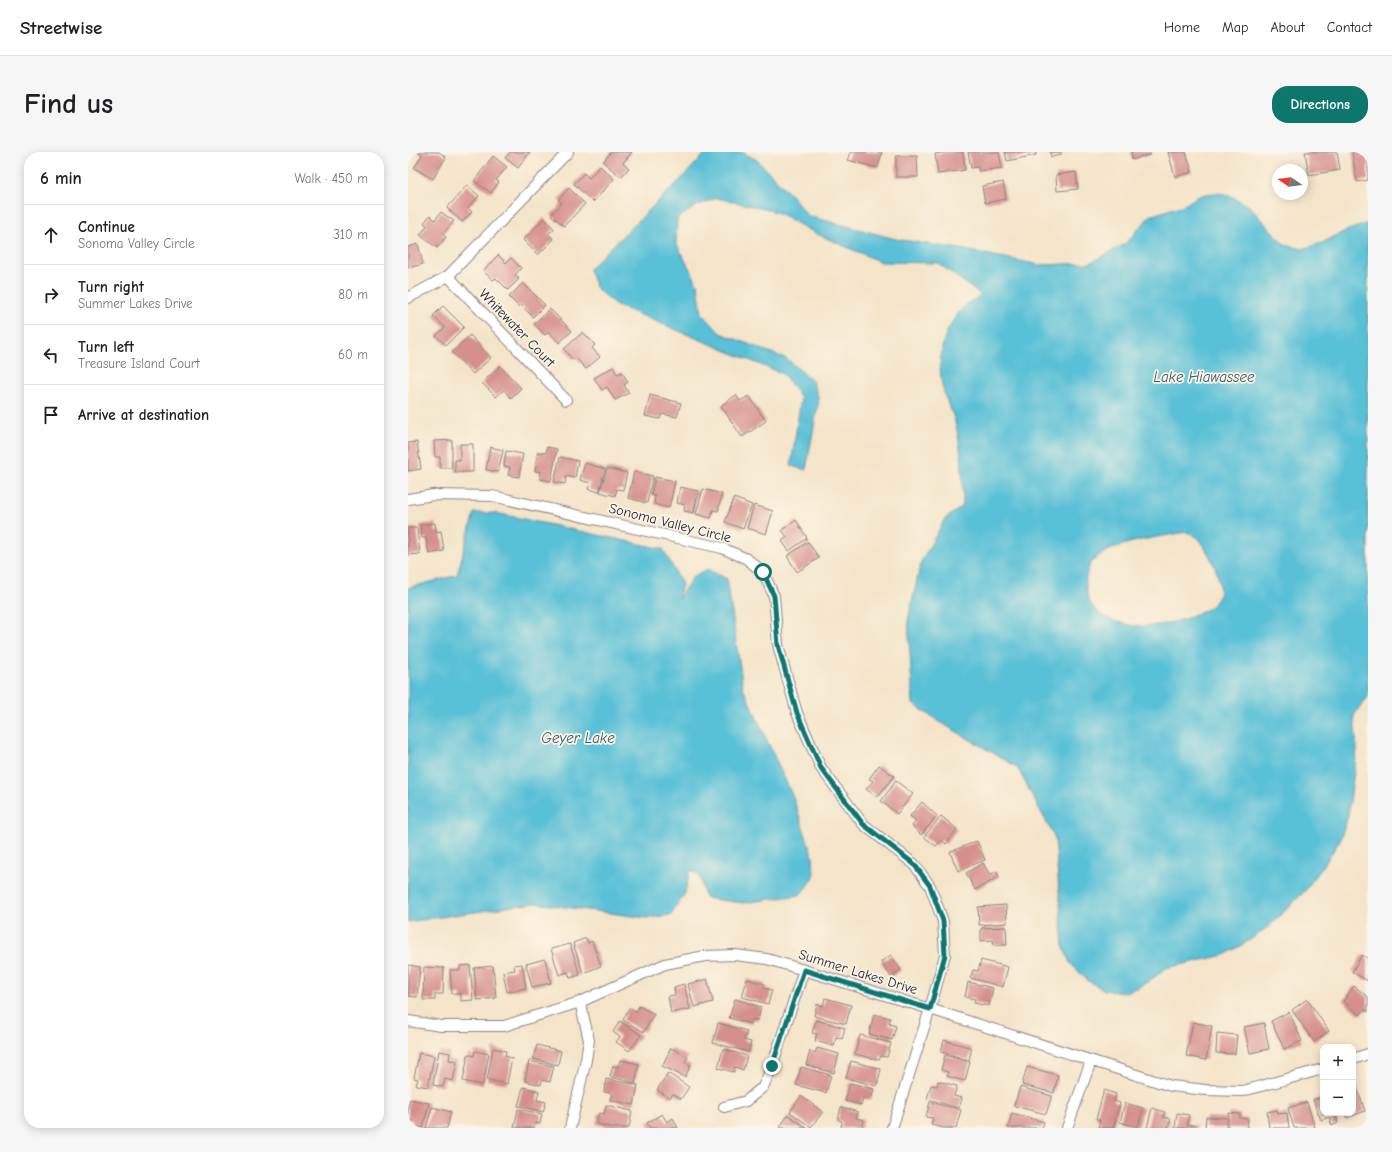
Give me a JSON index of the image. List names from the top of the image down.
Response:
{
  "streets": {
    "street": ["Whitewater Court", "Sonoma Valley Circle", "Summer Lakes Drive"]
  },
  "crossings": [
    ["Sonoma Valley Circle", "Summer Lakes Drive"]
  ],
  "water": ["Lake Hiawassee", "Geyer Lake"],
  "north": "left",
  "page": {
    "header": "Streetwise",
    "nav": [
      "Home",
      "Map",
      "About",
      "Contact"
    ],
    "buttons": "Directions",
    "title": "Find us",
    "heading": ["6 min", "Walk · 450 m"],
    "list": [
      ["Continue", "Sonoma Valley Circle", "310 m"],
      ["Turn right", "Summer Lakes Drive", "80 m"],
      ["Turn left", "Treasure Island Court", "60 m"],
      "Arrive at destination"
    ],
    "map_buttons": ["+", "−"]
  }
}
